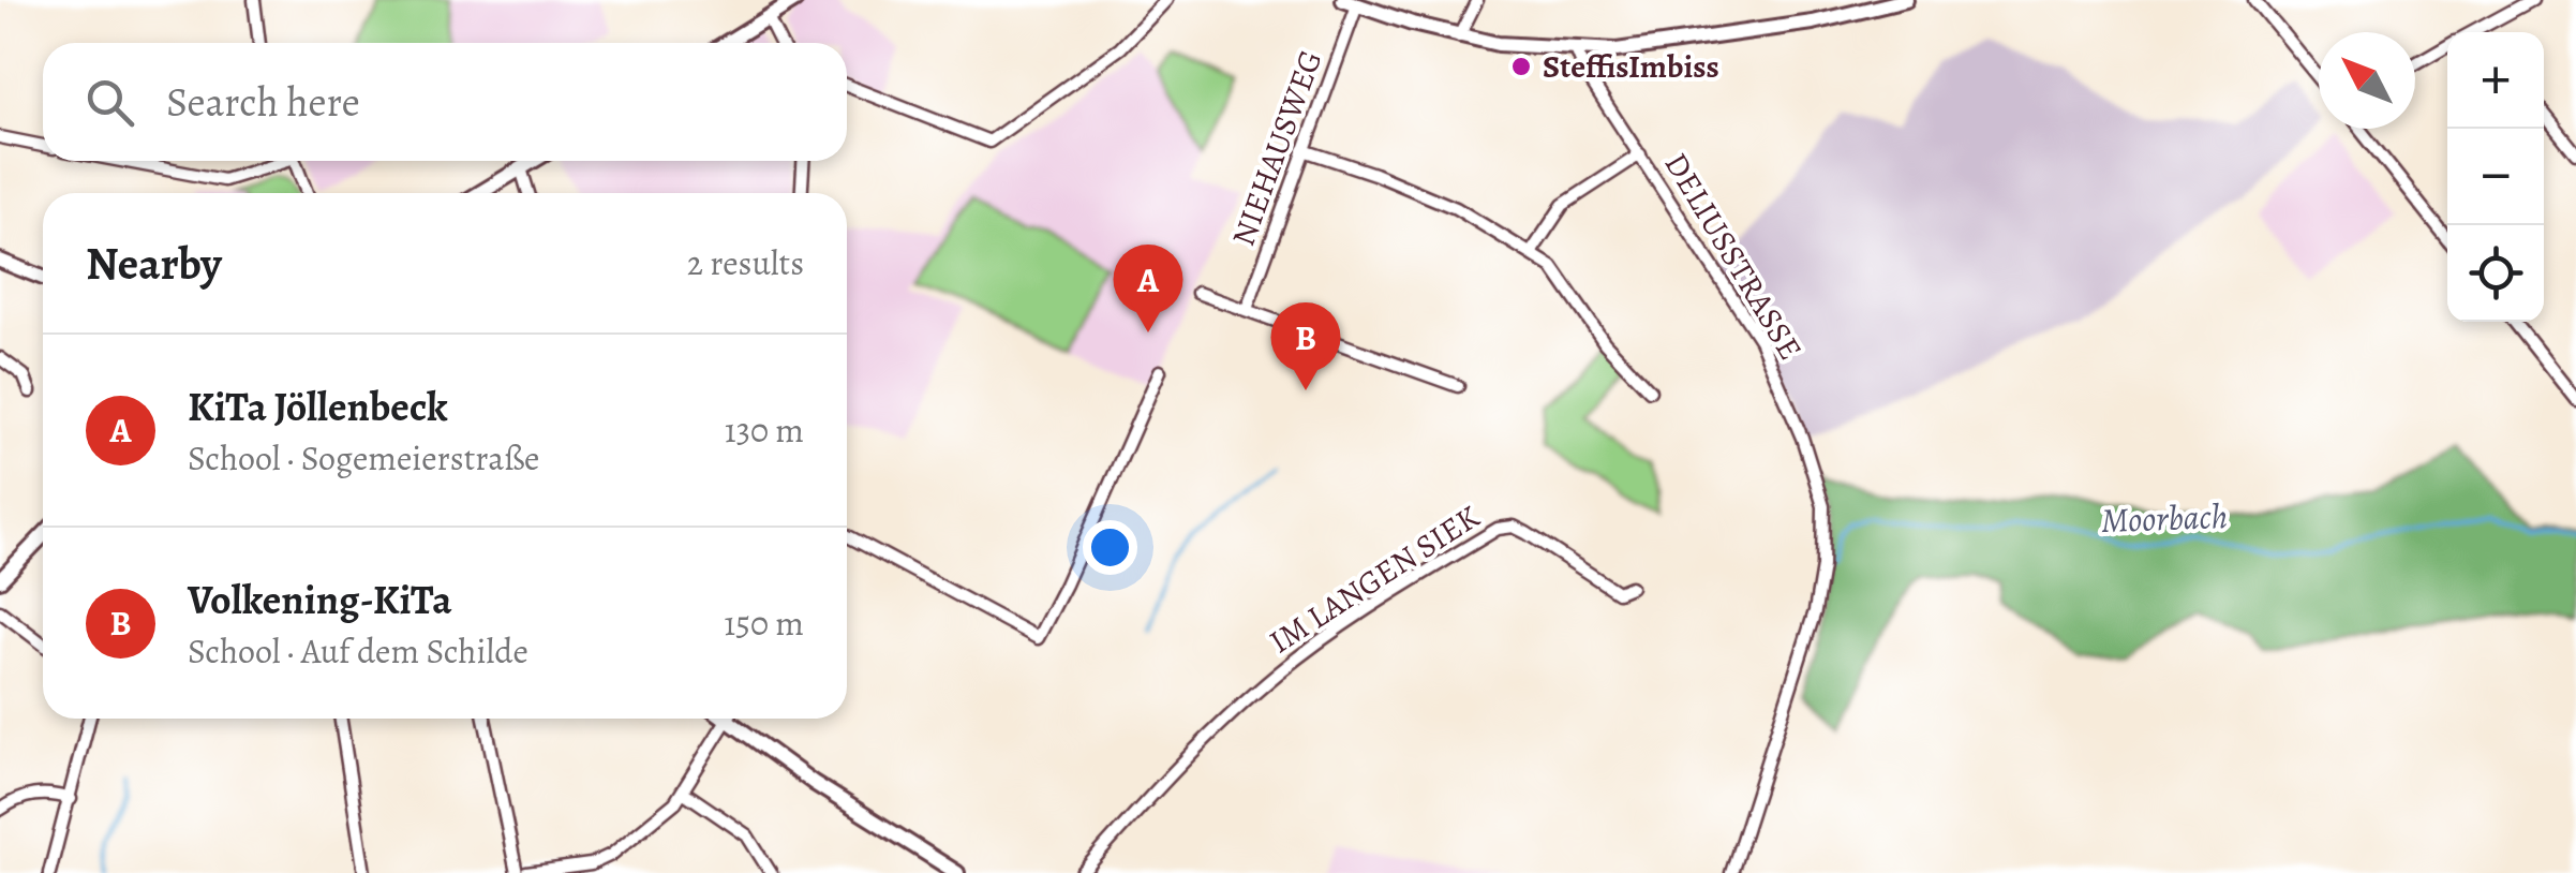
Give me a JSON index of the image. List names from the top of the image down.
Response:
{
  "streets": {
    "street": ["NIEHAUSWEG", "DELIUSSTRASSE", "IM LANGEN SIEK"]
  },
  "water": ["Moorbach"],
  "places": ["SteffisImbiss"],
  "north": "top left",
  "page": {
    "map_buttons": ["+", "−"],
    "search": "Search here",
    "heading": ["Nearby", "2 results"],
    "pins": ["A", "B"],
    "list": [
      {
        "mark": "A",
        "name": "KiTa Jöllenbeck",
        "note": "School · Sogemeierstraße",
        "value": "130 m"
      },
      {
        "mark": "B",
        "name": "Volkening-KiTa",
        "note": "School · Auf dem Schilde",
        "value": "150 m"
      }
    ]
  }
}
